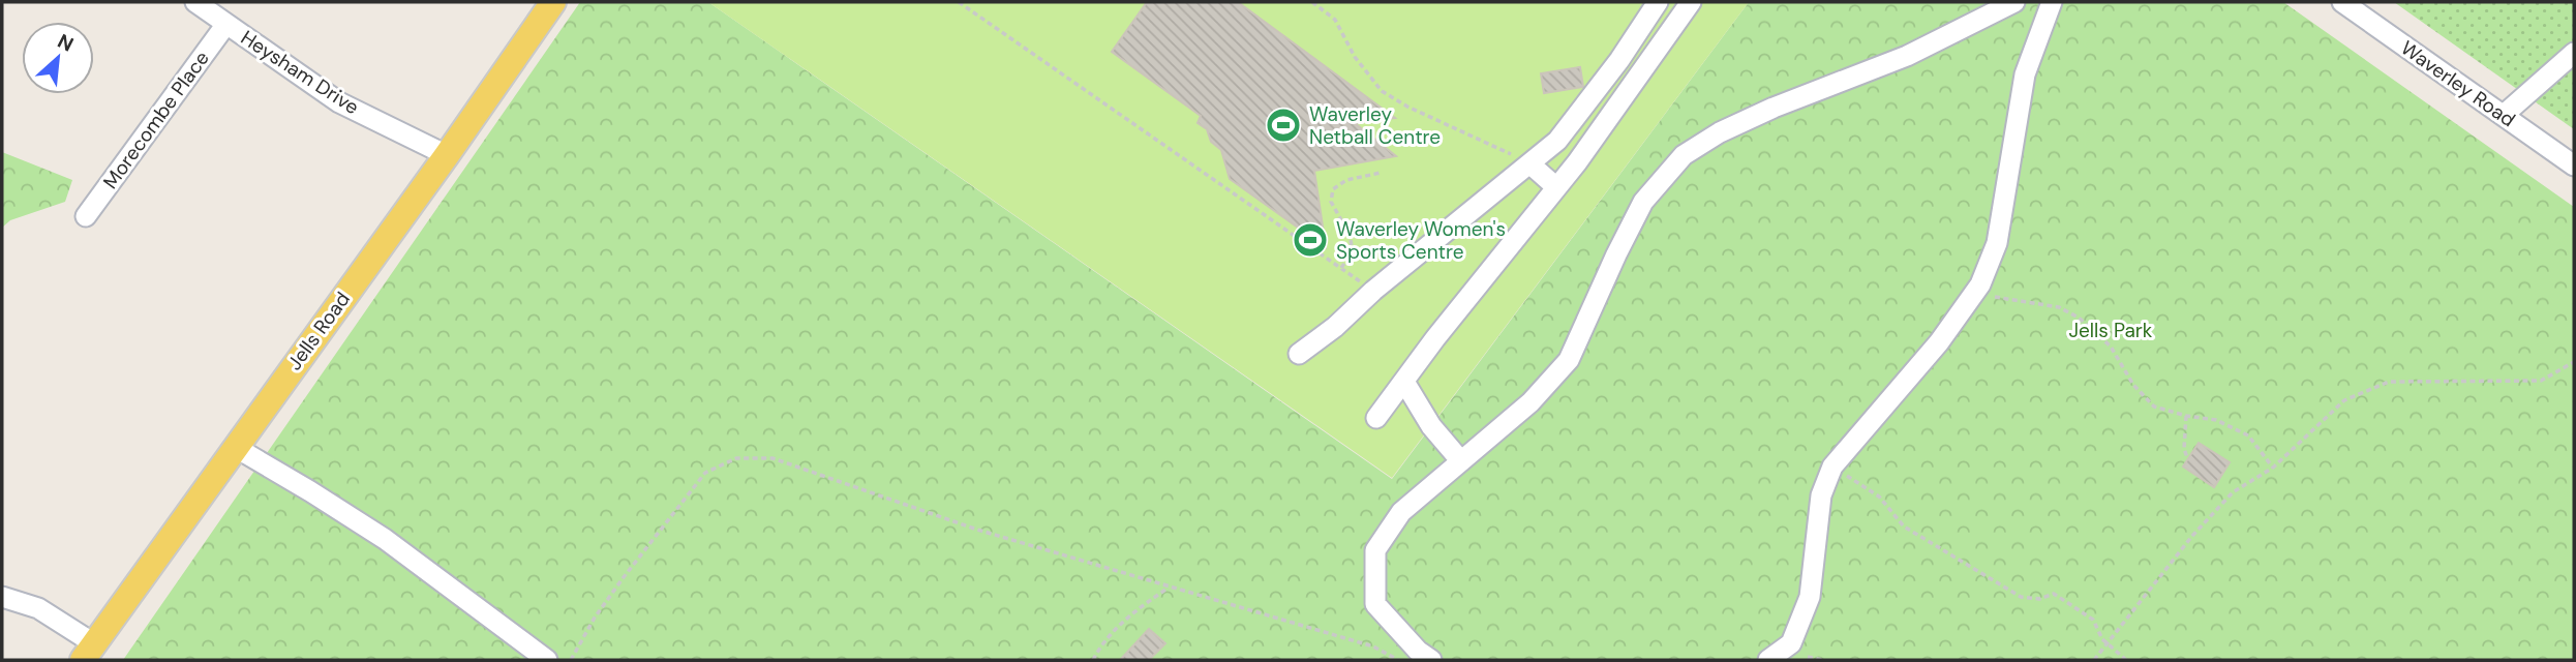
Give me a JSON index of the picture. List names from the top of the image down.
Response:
{
  "streets": {
    "main road": ["Jells Road"],
    "street": ["Heysham Drive", "Waverley Road", "Morecombe Place"]
  },
  "crossings": [
    ["Heysham Drive", "Morecombe Place"],
    ["Heysham Drive", "Jells Road"]
  ],
  "parks": ["Jells Park"],
  "places": {
    "sports": ["Waverley Netball Centre", "Waverley Women's Sports Centre"]
  },
  "north": "top right"
}
